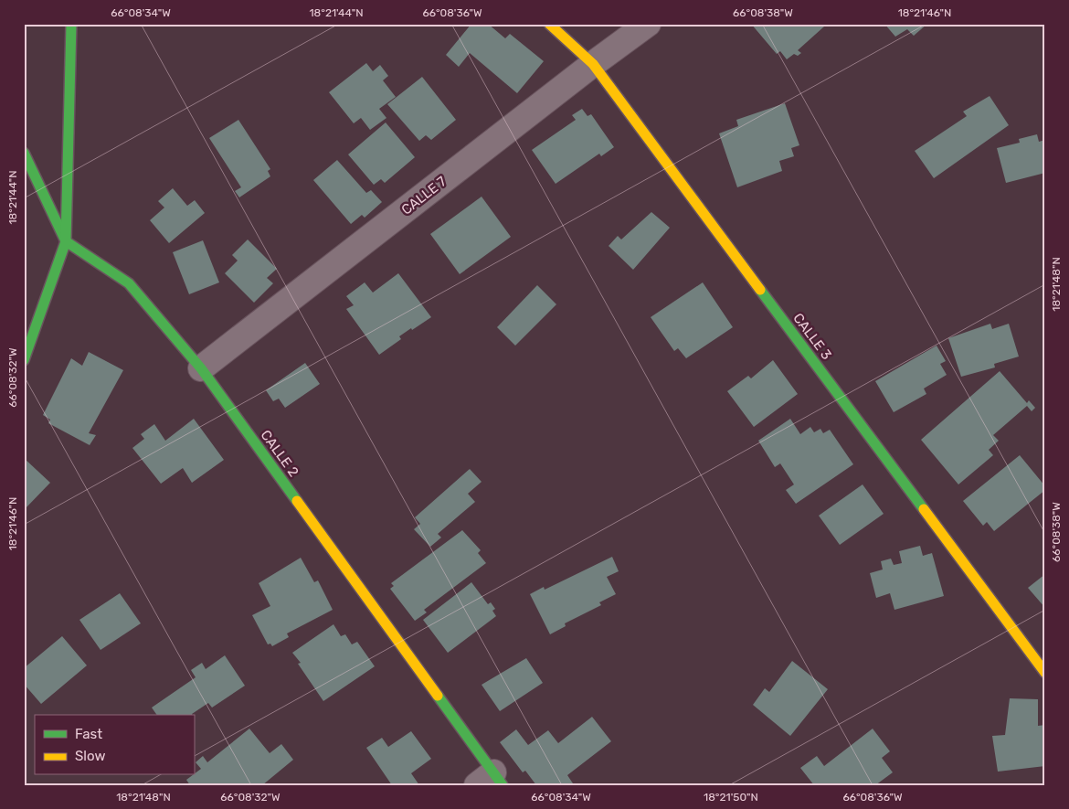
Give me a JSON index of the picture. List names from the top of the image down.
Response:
{
  "streets": {
    "street": ["CALLE 7", "CALLE 3", "CALLE 2"]
  },
  "crossings": [
    ["CALLE 7", "CALLE 3"],
    ["CALLE 7", "CALLE 2"]
  ],
  "legend": ["Fast", "Slow"],
  "coordinates": [
    "66°08'34\"W",
    "18°21'44\"N",
    "66°08'36\"W",
    "66°08'38\"W",
    "18°21'46\"N",
    "18°21'48\"N",
    "66°08'32\"W",
    "18°21'50\"N"
  ]
}
